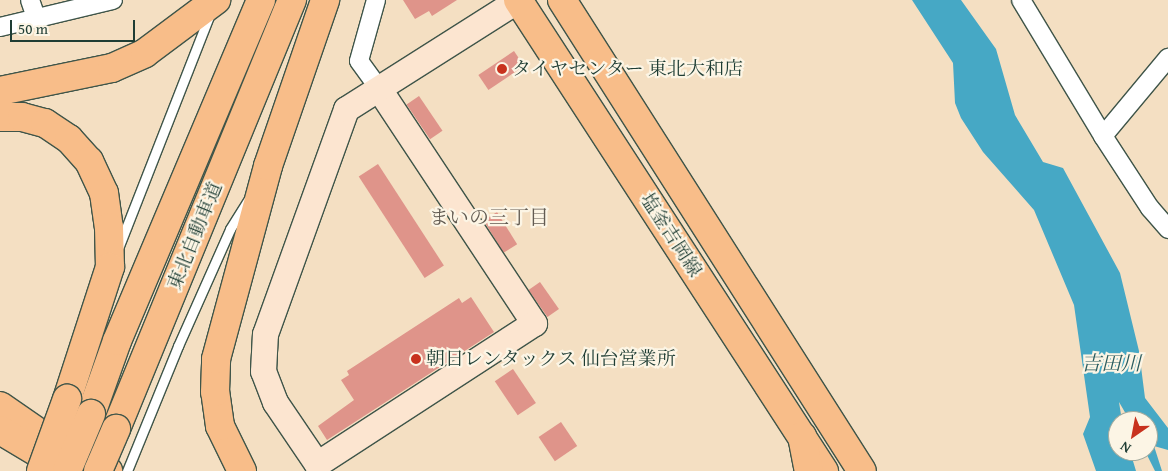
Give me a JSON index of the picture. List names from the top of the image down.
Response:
{
  "streets": {
    "main road": ["塩釜吉岡線", "東北自動車道"]
  },
  "districts": ["まいの三丁目"],
  "water": ["吉田川"],
  "places": ["タイヤセンター 東北大和店", "朝日レンタックス 仙台営業所"],
  "scale_bar": "50 m",
  "north": "bottom left"
}
